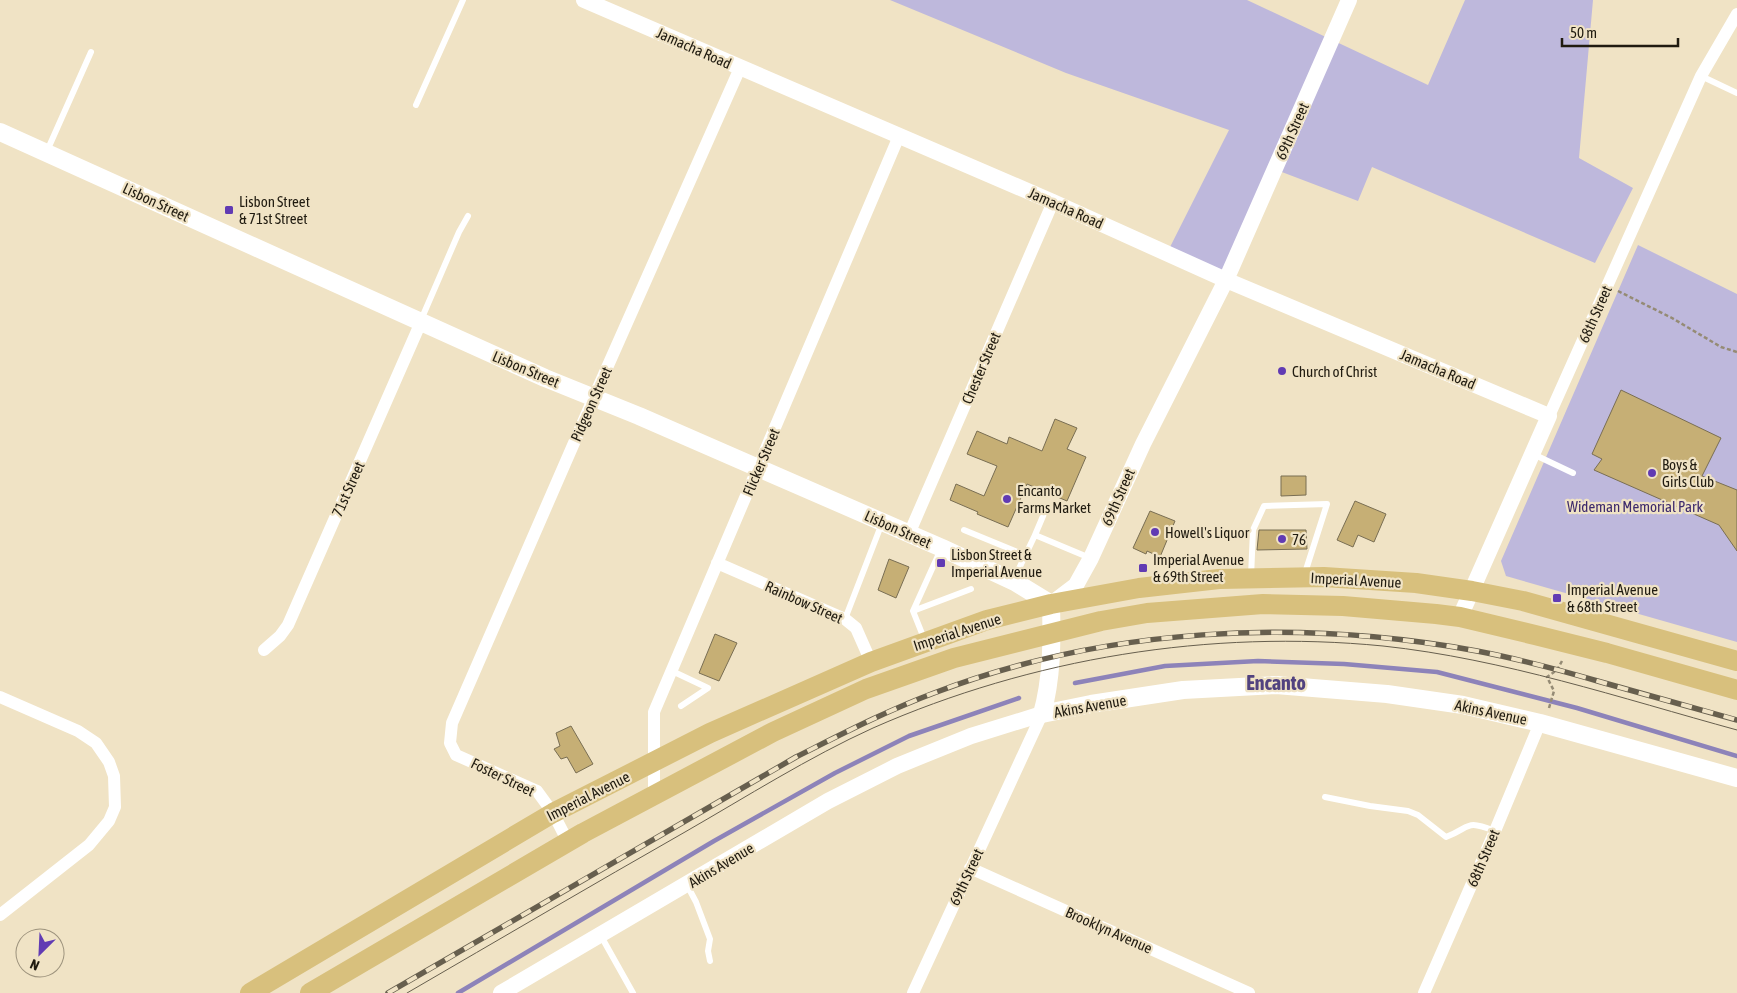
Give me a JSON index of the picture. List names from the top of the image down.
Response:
{
  "streets": {
    "main road": [
      "69th Street",
      "Lisbon Street",
      "Imperial Avenue",
      "Akins Avenue"
    ],
    "street": [
      "Jamacha Road",
      "68th Street",
      "Chester Street",
      "Pidgeon Street",
      "Flicker Street",
      "71st Street",
      "Rainbow Street",
      "Foster Street",
      "Brooklyn Avenue"
    ]
  },
  "crossings": [
    ["Jamacha Road", "69th Street"],
    ["Jamacha Road", "68th Street"],
    ["Jamacha Road", "Chester Street"],
    ["Jamacha Road", "Pidgeon Street"],
    ["Jamacha Road", "Flicker Street"],
    ["69th Street", "Lisbon Street"],
    ["69th Street", "Imperial Avenue"],
    ["69th Street", "Akins Avenue"],
    ["69th Street", "Brooklyn Avenue"],
    ["Lisbon Street", "Chester Street"],
    ["Lisbon Street", "Pidgeon Street"],
    ["Lisbon Street", "Flicker Street"],
    ["Lisbon Street", "71st Street"],
    ["Lisbon Street", "Imperial Avenue"],
    ["68th Street", "Imperial Avenue"],
    ["68th Street", "Akins Avenue"],
    ["Pidgeon Street", "Foster Street"],
    ["Flicker Street", "Imperial Avenue"],
    ["Flicker Street", "Rainbow Street"],
    ["Imperial Avenue", "Rainbow Street"],
    ["Imperial Avenue", "Foster Street"]
  ],
  "districts": ["Encanto"],
  "parks": ["Wideman Memorial Park"],
  "places": {
    "transit": [
      "Lisbon Street & 71st Street",
      "Lisbon Street & Imperial Avenue",
      "Imperial Avenue & 69th Street",
      "Imperial Avenue & 68th Street"
    ],
    "other": [
      "Church of Christ",
      "Boys & Girls Club",
      "Encanto Farms Market",
      "Howell's Liquor",
      "76"
    ]
  },
  "scale_bar": "50 m",
  "north": "bottom left"
}
